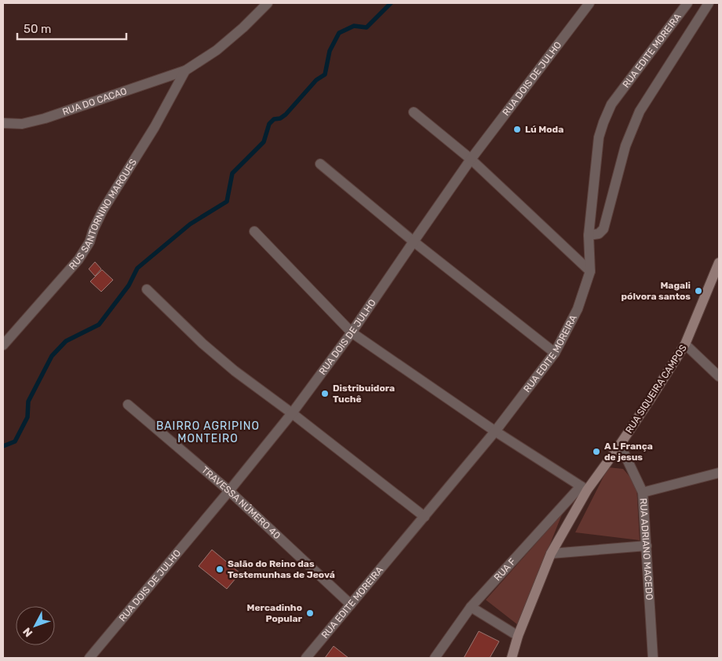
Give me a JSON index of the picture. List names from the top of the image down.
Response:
{
  "streets": {
    "main road": ["RUA SIQUEIRA CAMPOS"],
    "street": [
      "RUA EDITE MOREIRA",
      "RUA DOIS DE JULHO",
      "RUA DO CACAO",
      "RUS SANTORNINO MARQUES",
      "TRAVESSA NÚMERO 40",
      "RUA ADRIANO MACEDO",
      "RUA F"
    ]
  },
  "crossings": [
    ["RUA EDITE MOREIRA", "TRAVESSA NÚMERO 40"],
    ["RUA DOIS DE JULHO", "TRAVESSA NÚMERO 40"],
    ["RUA DO CACAO", "RUS SANTORNINO MARQUES"],
    ["RUA SIQUEIRA CAMPOS", "RUA ADRIANO MACEDO"],
    ["RUA SIQUEIRA CAMPOS", "RUA F"]
  ],
  "districts": ["BAIRRO AGRIPINO MONTEIRO"],
  "places": [
    "Lú Moda",
    "Magali pólvora santos",
    "Distribuidora Tuchê",
    "A L França de jesus",
    "Salão do Reino das Testemunhas de Jeová",
    "Mercadinho Popular"
  ],
  "scale_bar": "50 m",
  "north": "bottom left"
}
